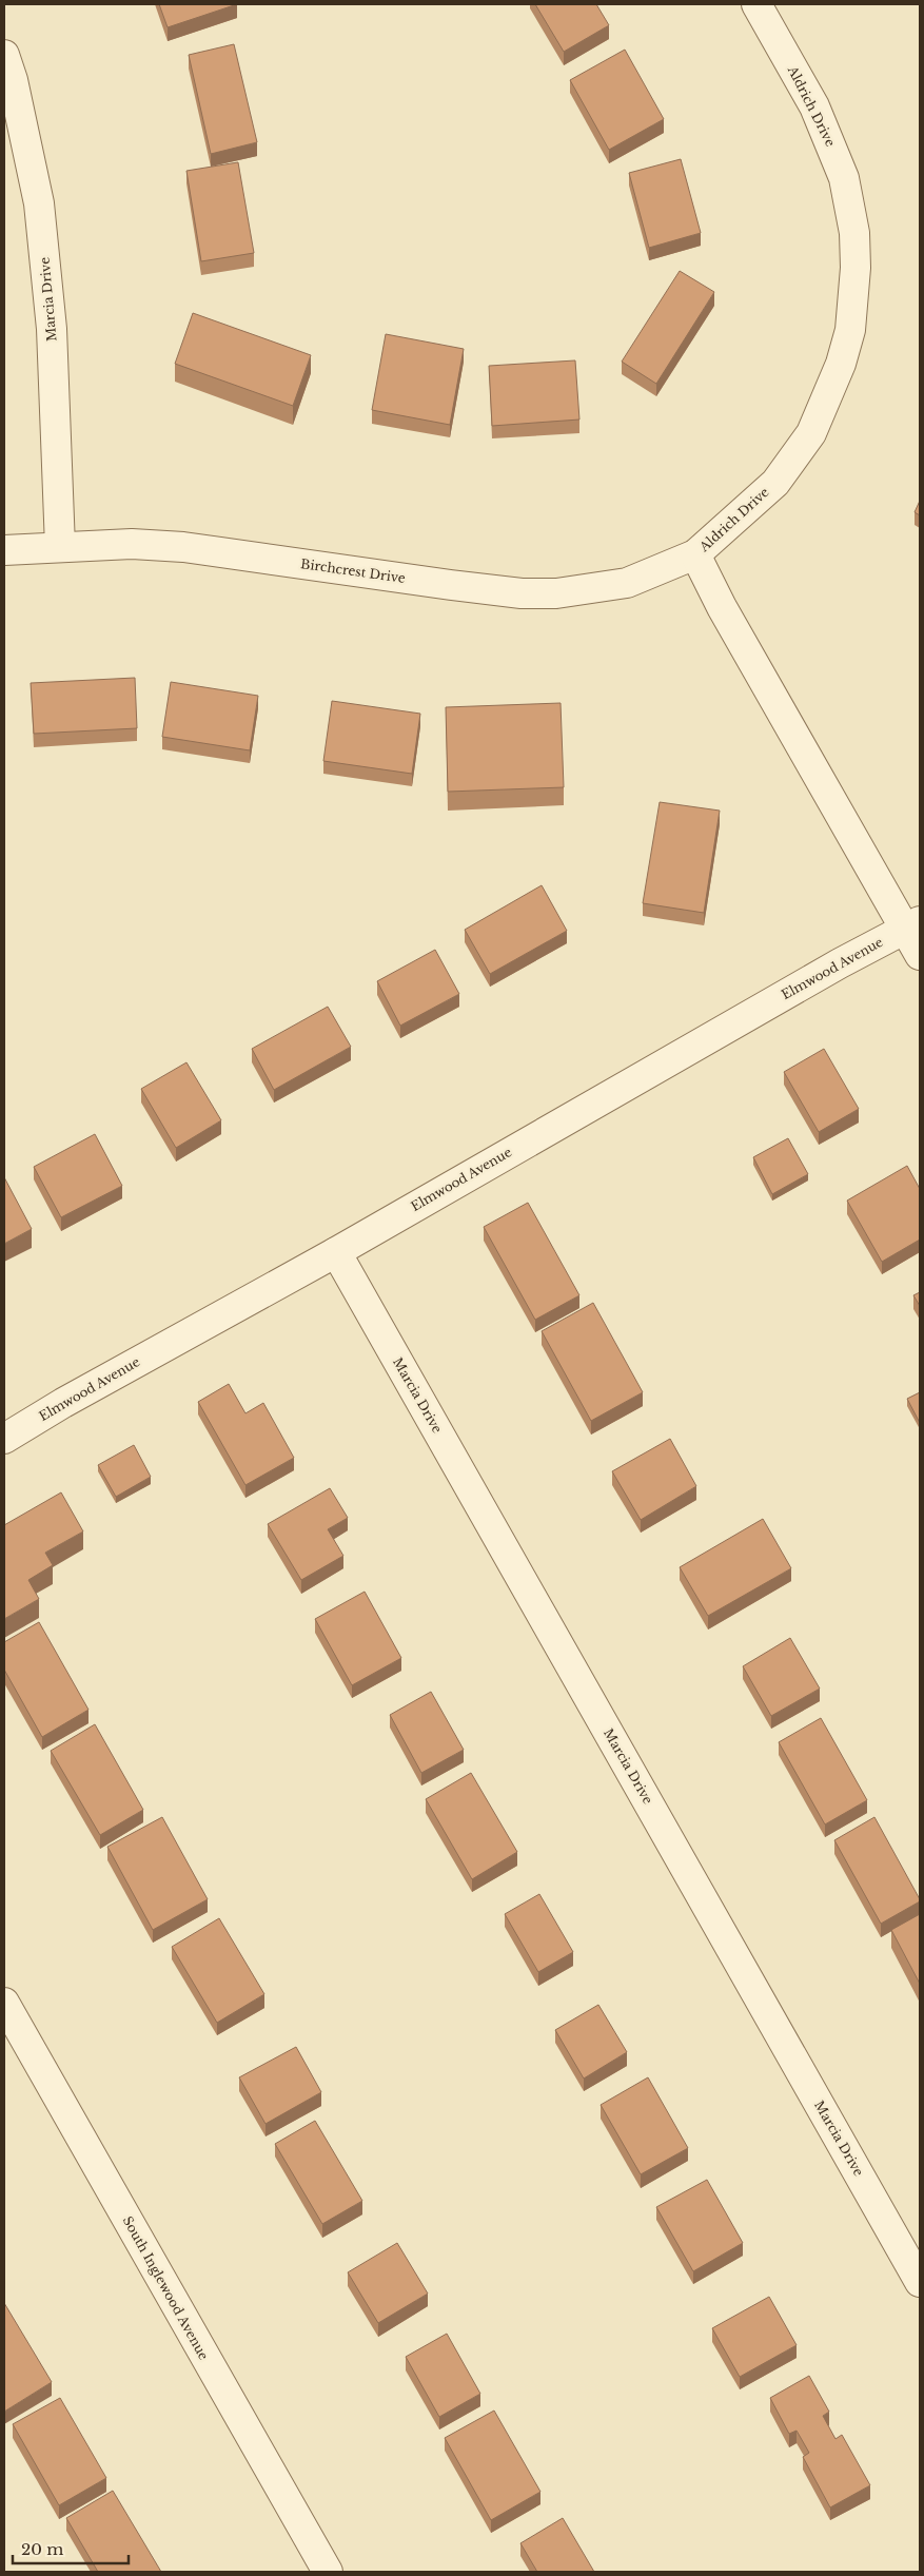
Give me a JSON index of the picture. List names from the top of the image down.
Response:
{
  "streets": {
    "street": [
      "Aldrich Drive",
      "Marcia Drive",
      "Birchcrest Drive",
      "Elmwood Avenue",
      "South Inglewood Avenue"
    ]
  },
  "crossings": [
    ["Aldrich Drive", "Birchcrest Drive"],
    ["Aldrich Drive", "Elmwood Avenue"],
    ["Marcia Drive", "Birchcrest Drive"],
    ["Marcia Drive", "Elmwood Avenue"]
  ],
  "scale_bar": "20 m"
}
